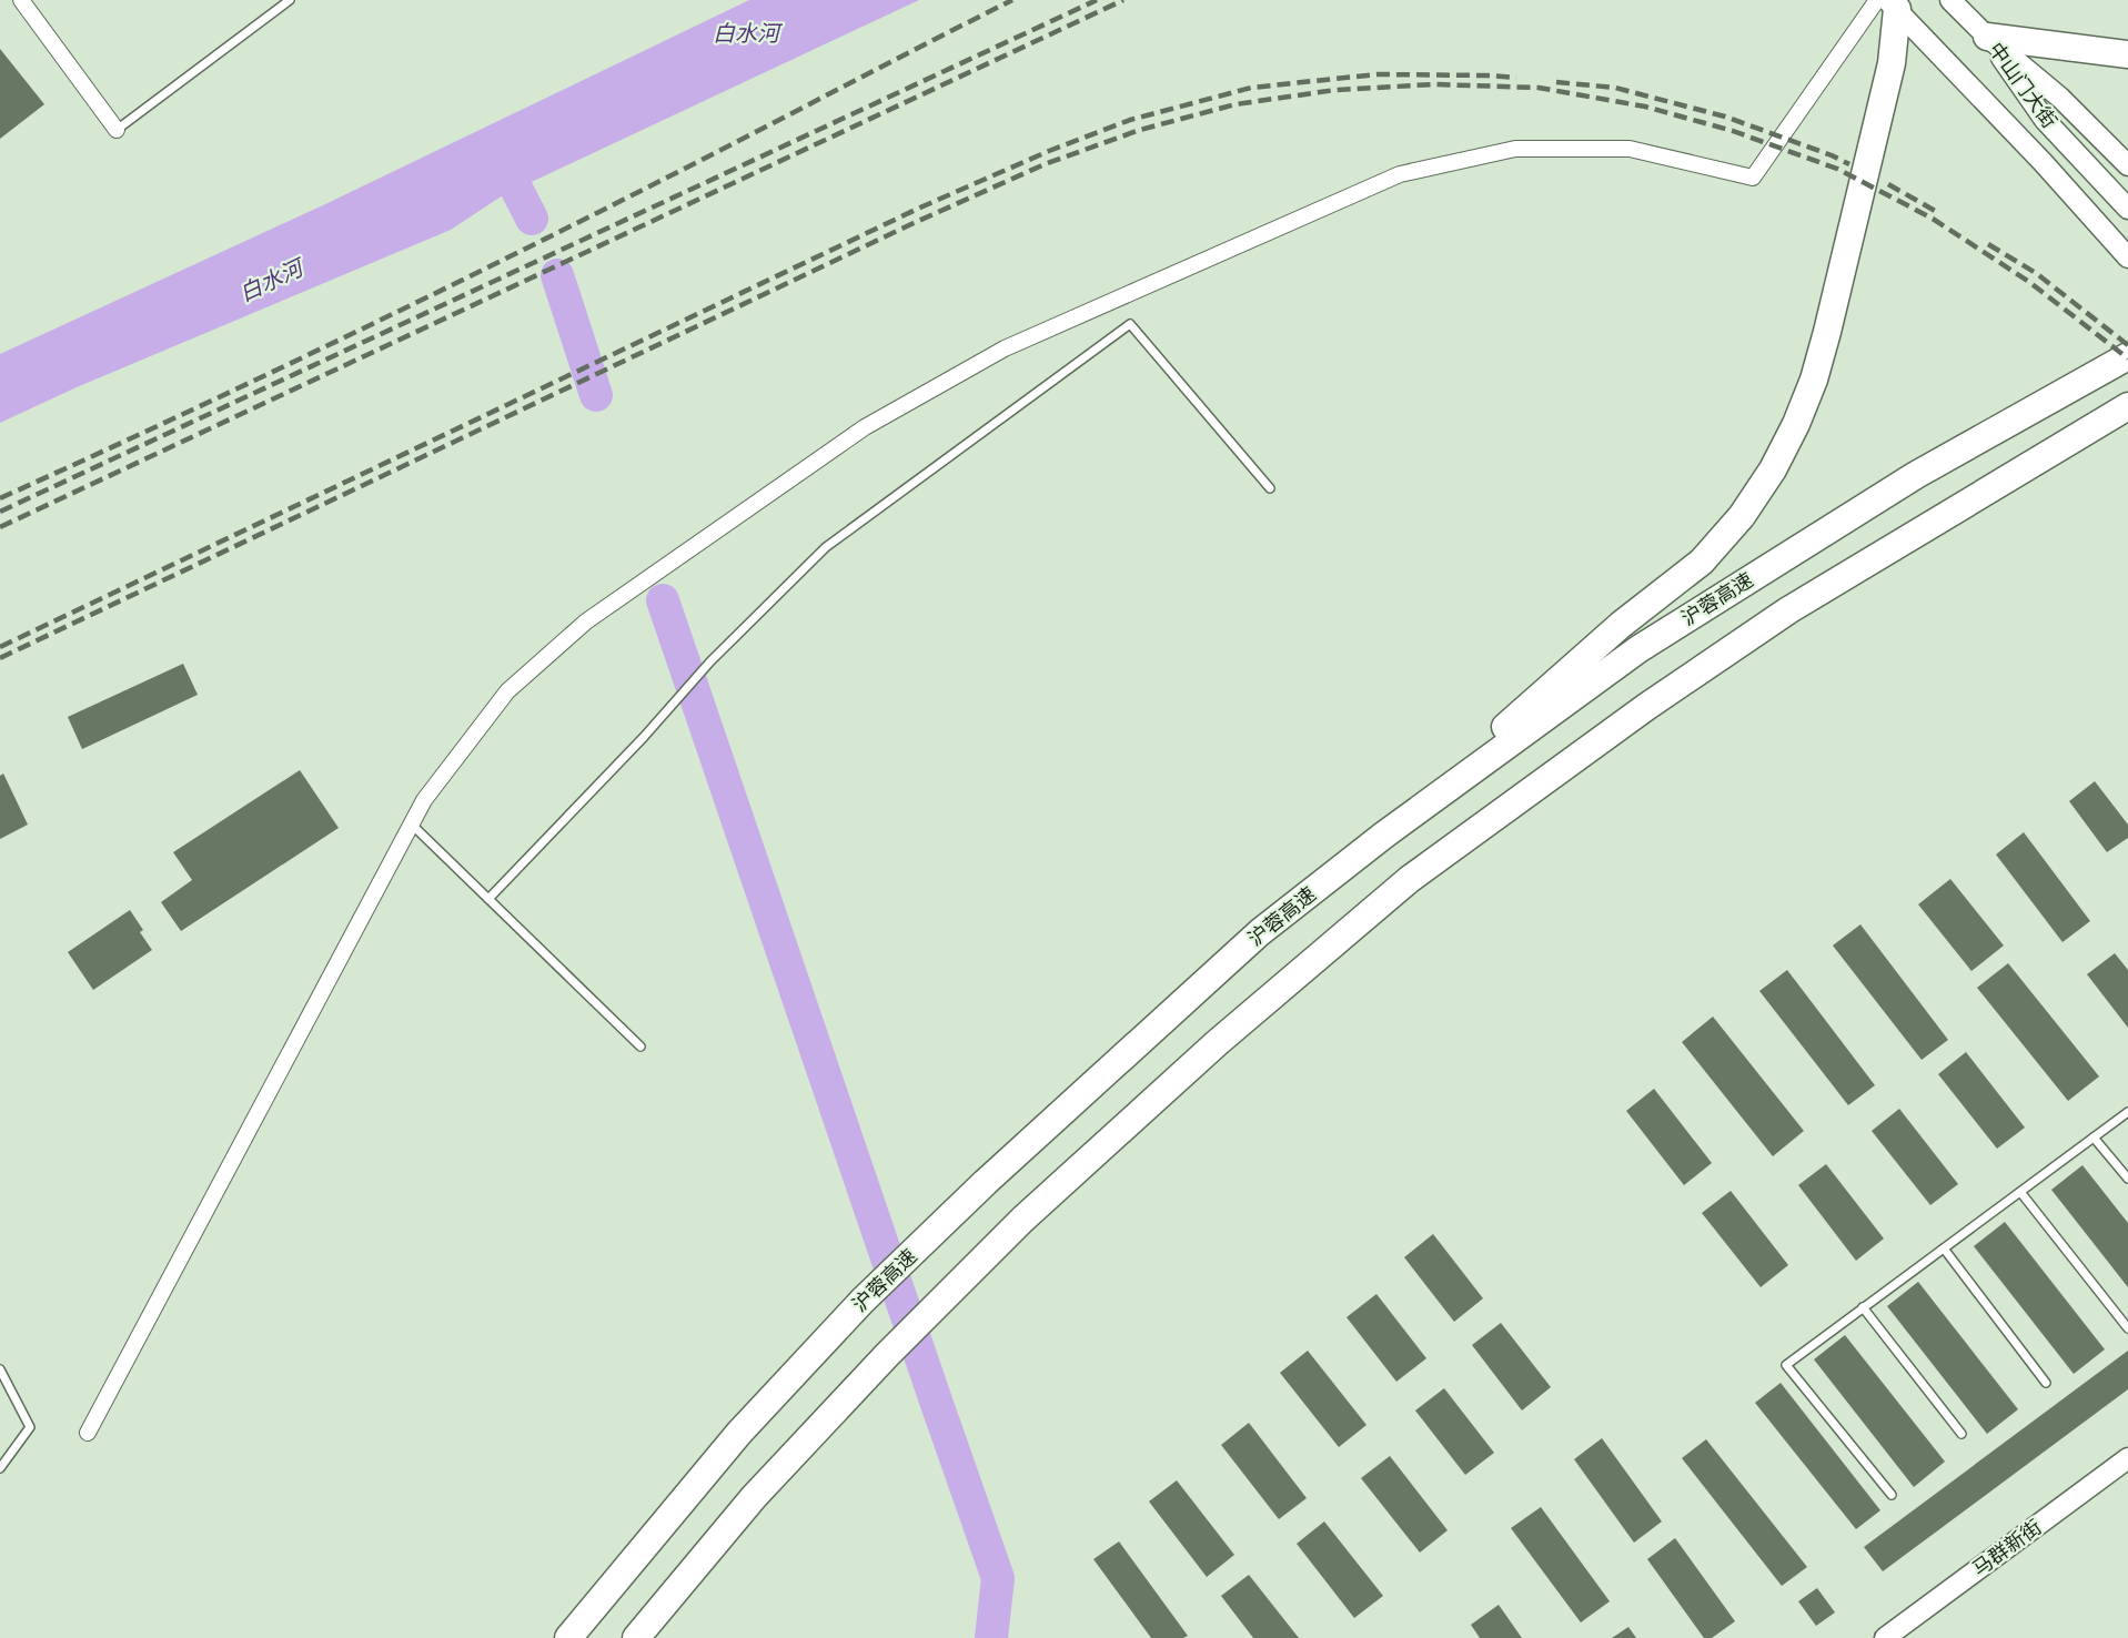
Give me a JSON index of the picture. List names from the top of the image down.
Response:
{
  "streets": {
    "highway": ["沪蓉高速"],
    "main road": ["中山门大街", "马群新街"]
  },
  "water": ["白水河"]
}
